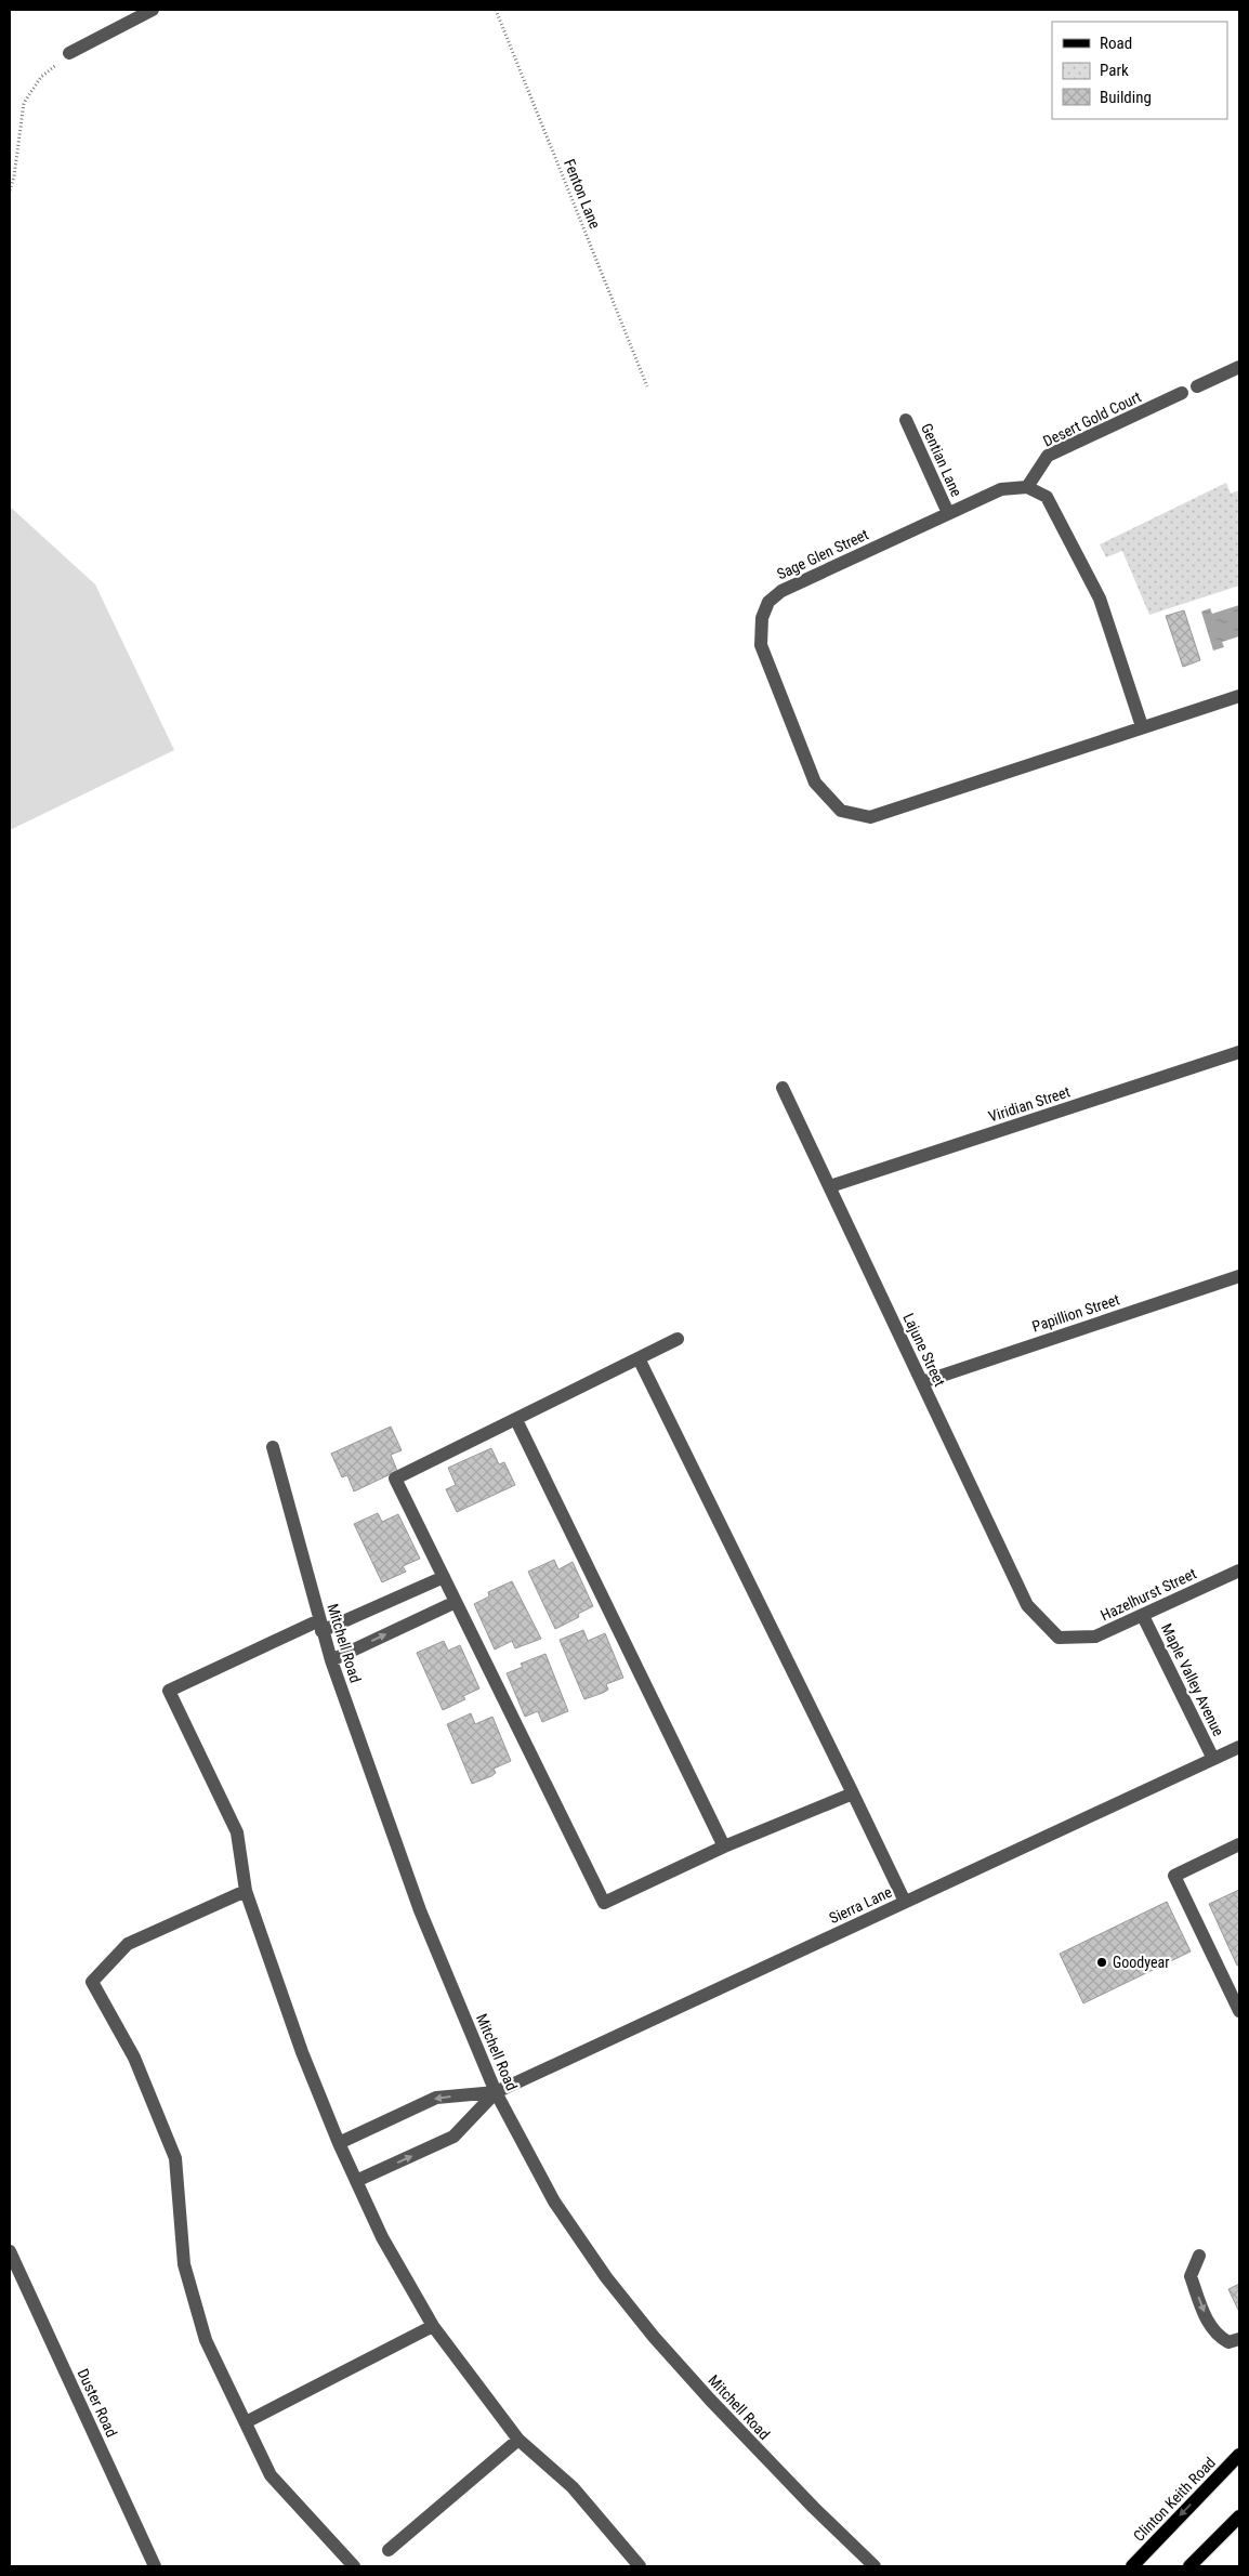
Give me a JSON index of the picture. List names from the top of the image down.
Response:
{
  "streets": {
    "main road": ["Clinton Keith Road"],
    "street": [
      "Desert Gold Court",
      "Gentian Lane",
      "Sage Glen Street",
      "Viridian Street",
      "Papillion Street",
      "Lajune Street",
      "Hazelhurst Street",
      "Mitchell Road",
      "Maple Valley Avenue",
      "Sierra Lane",
      "Duster Road"
    ],
    "path": ["Fenton Lane"]
  },
  "crossings": [
    ["Desert Gold Court", "Sage Glen Street"],
    ["Gentian Lane", "Sage Glen Street"],
    ["Viridian Street", "Lajune Street"],
    ["Papillion Street", "Lajune Street"],
    ["Lajune Street", "Hazelhurst Street"],
    ["Hazelhurst Street", "Maple Valley Avenue"],
    ["Mitchell Road", "Sierra Lane"],
    ["Maple Valley Avenue", "Sierra Lane"]
  ],
  "places": ["Goodyear"],
  "legend": ["Road", "Park", "Building"]
}
